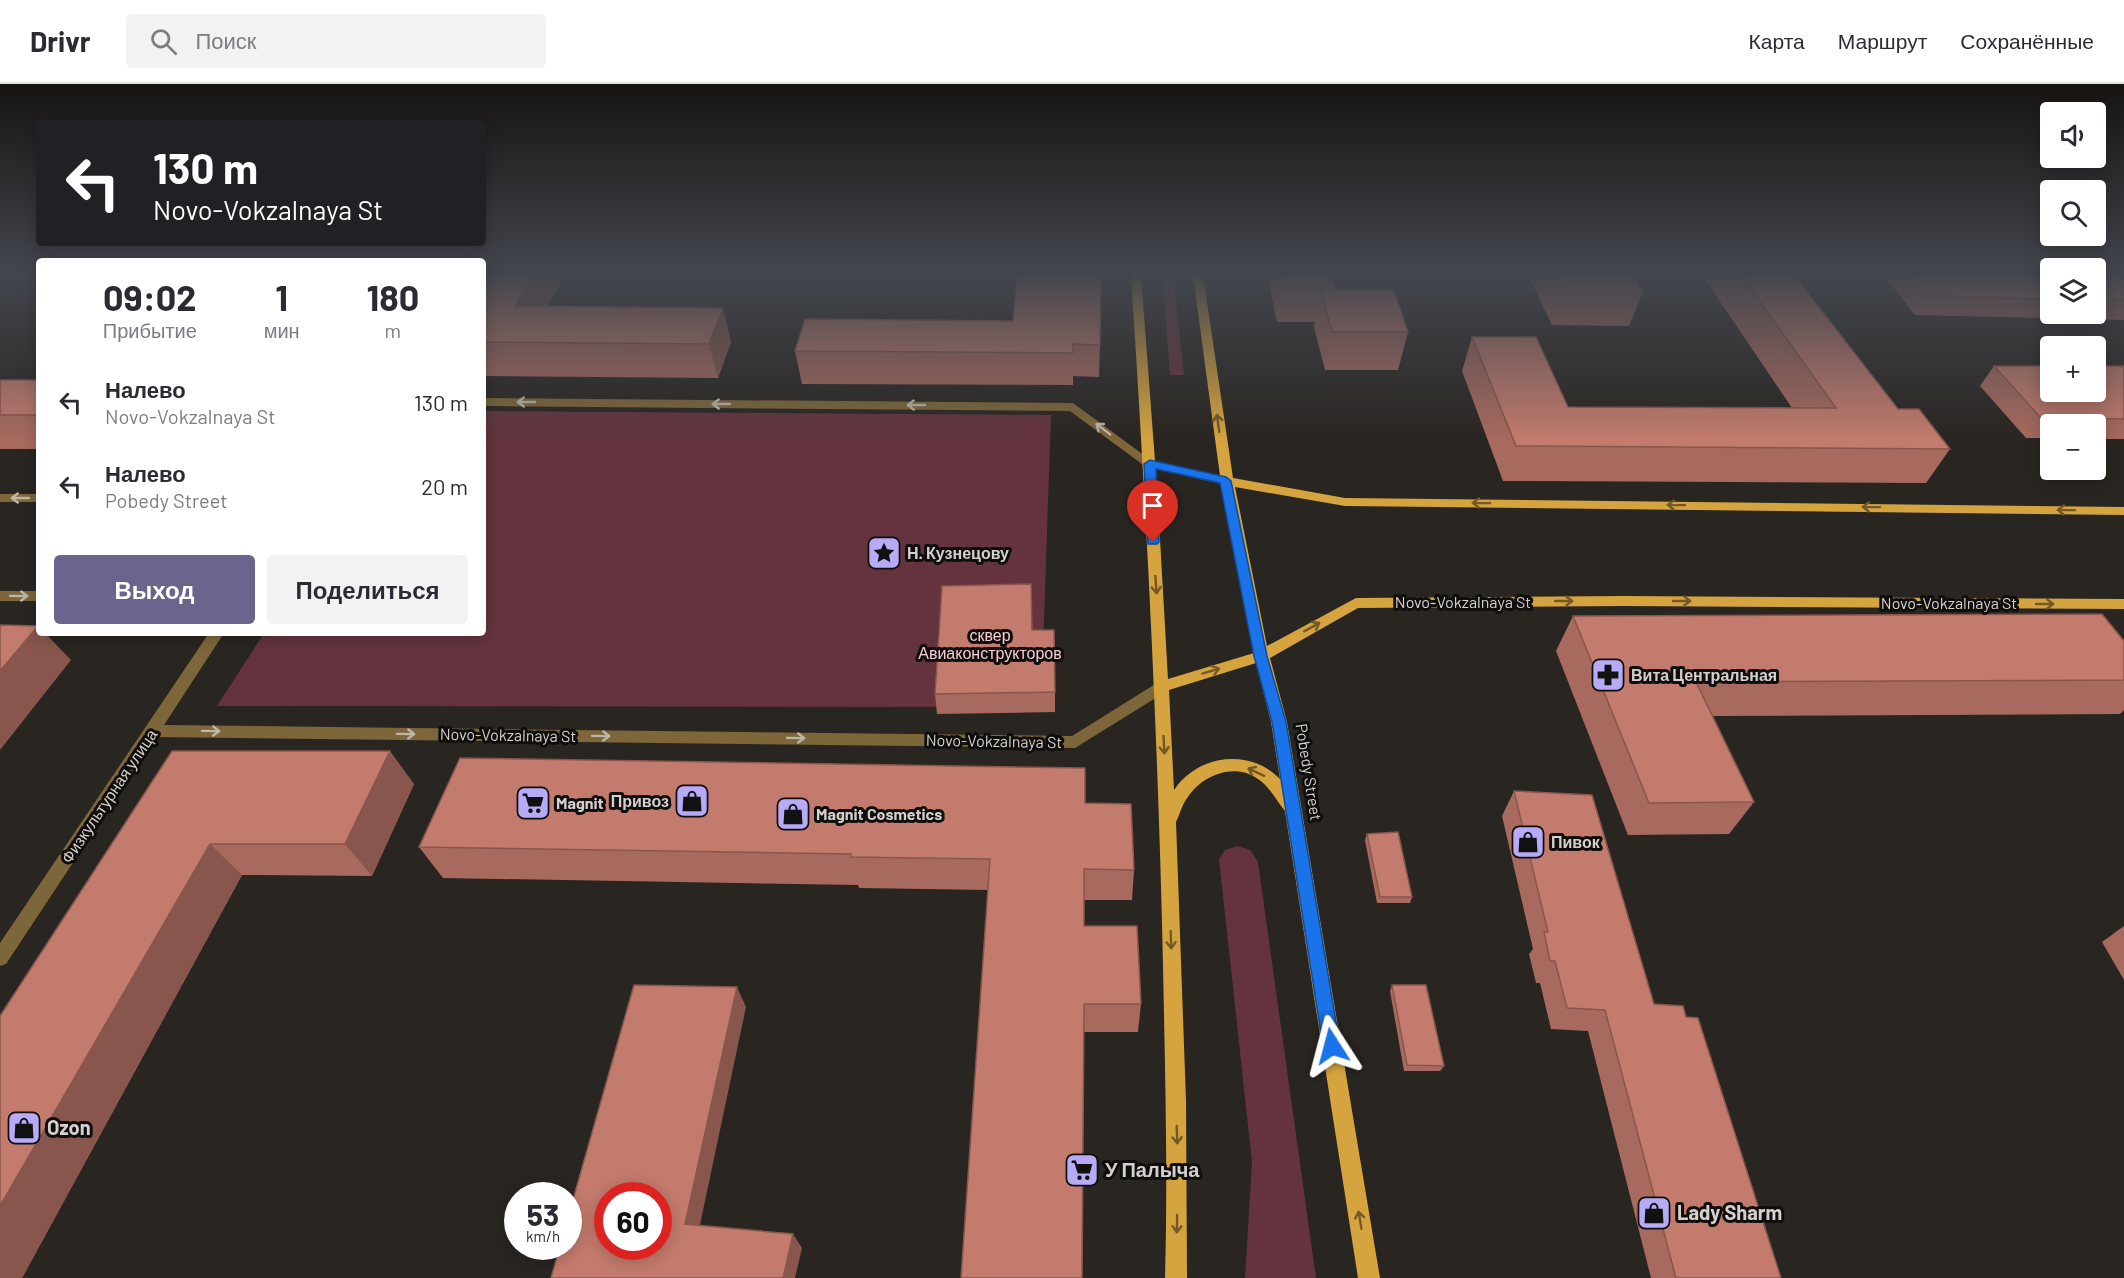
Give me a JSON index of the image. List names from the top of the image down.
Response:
{
  "streets": {
    "main road": ["Novo-Vokzalnaya St", "Pobedy Street"],
    "street": ["Физкультурная улица"]
  },
  "crossings": [
    ["Novo-Vokzalnaya St", "Pobedy Street"],
    ["Novo-Vokzalnaya St", "Физкультурная улица"]
  ],
  "parks": ["сквер Авиаконструкторов"],
  "places": {
    "place": ["Н. Кузнецову"],
    "pharmacy": ["Вита Центральная"],
    "shop": [
      "Привоз",
      "Magnit Cosmetics",
      "Пивок",
      "Ozon",
      "Lady Sharm"
    ],
    "supermarket": ["Magnit", "У Палыча"]
  },
  "page": {
    "header": "Drivr",
    "search": "Поиск",
    "nav": ["Карта", "Маршрут", "Сохранённые"],
    "map_buttons": ["+", "−"],
    "turn": ["130 m", "Novo-Vokzalnaya St"],
    "eta": [
      "09:02",
      "Прибытие",
      "1",
      "мин",
      "180",
      "m"
    ],
    "list": [
      {
        "name": "Налево",
        "note": "Novo-Vokzalnaya St",
        "value": "130 m"
      },
      {
        "name": "Налево",
        "note": "Pobedy Street",
        "value": "20 m"
      }
    ],
    "buttons": ["Выход", "Поделиться"],
    "speed": "53 km/h",
    "limit": "60"
  }
}
